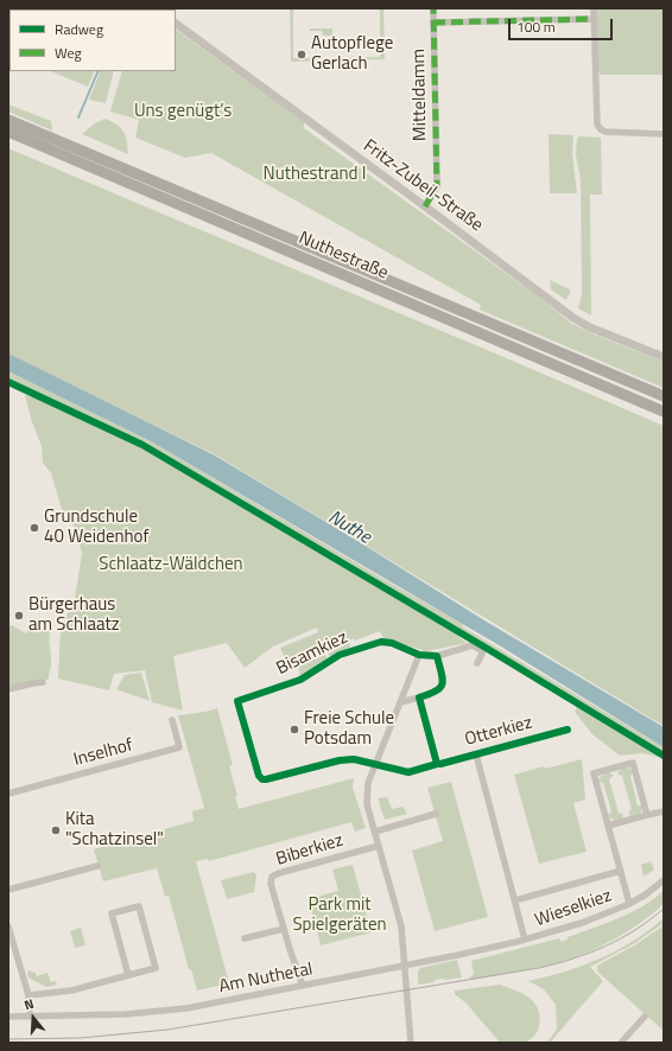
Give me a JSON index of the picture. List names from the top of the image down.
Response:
{
  "streets": {
    "highway": ["Nuthestraße"],
    "street": [
      "Mitteldamm",
      "Fritz-Zubeil-Straße",
      "Bisamkiez",
      "Otterkiez",
      "Inselhof",
      "Biberkiez",
      "Wieselkiez",
      "Am Nuthetal"
    ]
  },
  "crossings": [
    ["Mitteldamm", "Fritz-Zubeil-Straße"],
    ["Bisamkiez", "Otterkiez"],
    ["Otterkiez", "Wieselkiez"],
    ["Otterkiez", "Am Nuthetal"],
    ["Biberkiez", "Am Nuthetal"],
    ["Wieselkiez", "Am Nuthetal"]
  ],
  "water": ["Nuthe"],
  "parks": [
    "Uns genügt’s",
    "Nuthestrand I",
    "Schlaatz-Wäldchen",
    "Park mit Spielgeräten"
  ],
  "places": [
    "Autopflege Gerlach",
    "Grundschule 40 Weidenhof",
    "Bürgerhaus am Schlaatz",
    "Freie Schule Potsdam",
    "Kita \"Schatzinsel\""
  ],
  "legend": ["Radweg", "Weg"],
  "scale_bar": "100 m",
  "north": "top"
}
